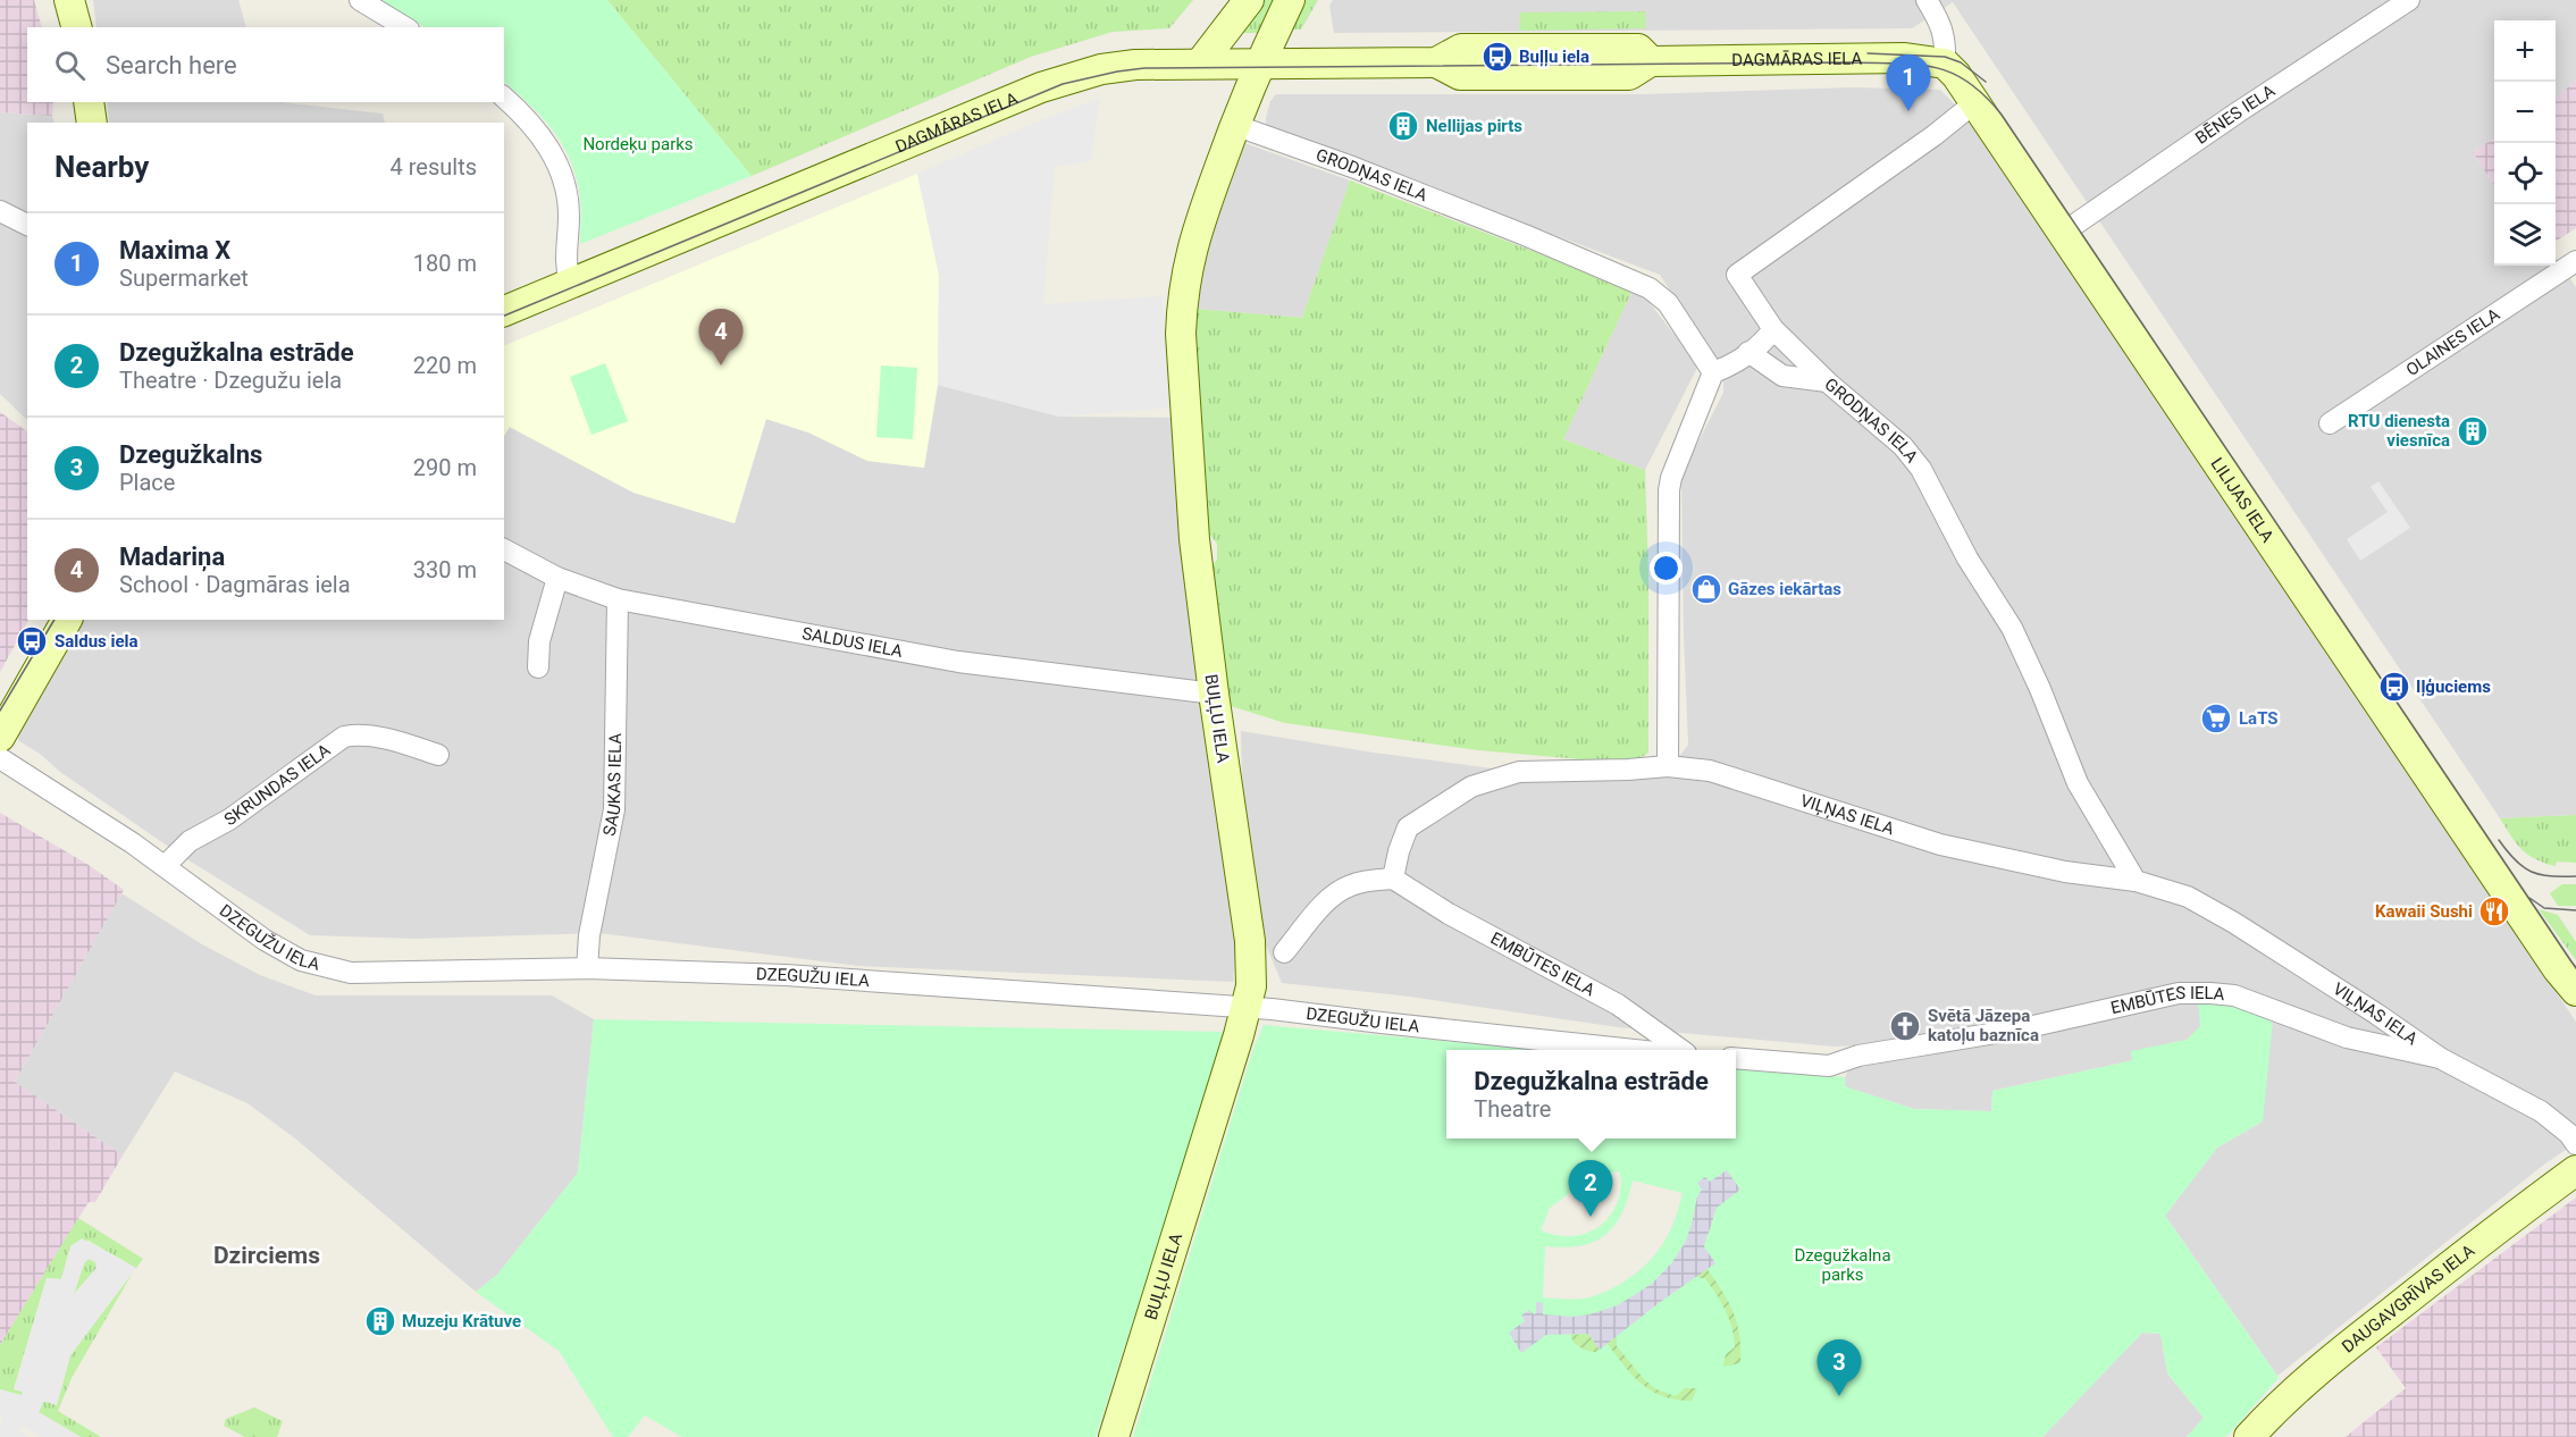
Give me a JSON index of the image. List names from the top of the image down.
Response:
{
  "streets": {
    "street": [
      "DAGMĀRAS IELA",
      "BĒNES IELA",
      "GRODŅAS IELA",
      "OLAINES IELA",
      "LILIJAS IELA",
      "SALDUS IELA",
      "BUĻĻU IELA",
      "SKRUNDAS IELA",
      "SAUKAS IELA",
      "VIĻŅAS IELA",
      "DZEGUŽU IELA",
      "EMBŪTES IELA",
      "DAUGAVGRĪVAS IELA"
    ]
  },
  "crossings": [
    ["DAGMĀRAS IELA", "LILIJAS IELA"],
    ["DAGMĀRAS IELA", "BUĻĻU IELA"],
    ["BĒNES IELA", "LILIJAS IELA"],
    ["GRODŅAS IELA", "BUĻĻU IELA"],
    ["GRODŅAS IELA", "VIĻŅAS IELA"],
    ["SALDUS IELA", "BUĻĻU IELA"],
    ["SALDUS IELA", "SAUKAS IELA"],
    ["BUĻĻU IELA", "DZEGUŽU IELA"],
    ["SKRUNDAS IELA", "DZEGUŽU IELA"],
    ["SAUKAS IELA", "DZEGUŽU IELA"],
    ["VIĻŅAS IELA", "EMBŪTES IELA"]
  ],
  "districts": ["Dzirciems"],
  "parks": ["Nordeķu parks", "Dzegužkalna parks"],
  "places": {
    "bus stop": ["Buļļu iela", "Saldus iela", "Iļģuciems"],
    "building": ["Nellijas pirts", "RTU dienesta viesnīca", "Muzeju Krātuve"],
    "shop": ["Gāzes iekārtas"],
    "supermarket": ["LaTS"],
    "restaurant": ["Kawaii Sushi"],
    "church": ["Svētā Jāzepa katoļu baznīca"]
  },
  "page": {
    "map_buttons": ["+", "−"],
    "search": "Search here",
    "pins": [
      "1",
      "4",
      "2",
      "3"
    ],
    "heading": ["Nearby", "4 results"],
    "list": [
      {
        "mark": "1",
        "name": "Maxima X",
        "note": "Supermarket",
        "value": "180 m"
      },
      {
        "mark": "2",
        "name": "Dzegužkalna estrāde",
        "note": "Theatre · Dzegužu iela",
        "value": "220 m"
      },
      {
        "mark": "3",
        "name": "Dzegužkalns",
        "note": "Place",
        "value": "290 m"
      },
      {
        "mark": "4",
        "name": "Madariņa",
        "note": "School · Dagmāras iela",
        "value": "330 m"
      }
    ],
    "popup": ["Dzegužkalna estrāde", "Theatre"]
  }
}
